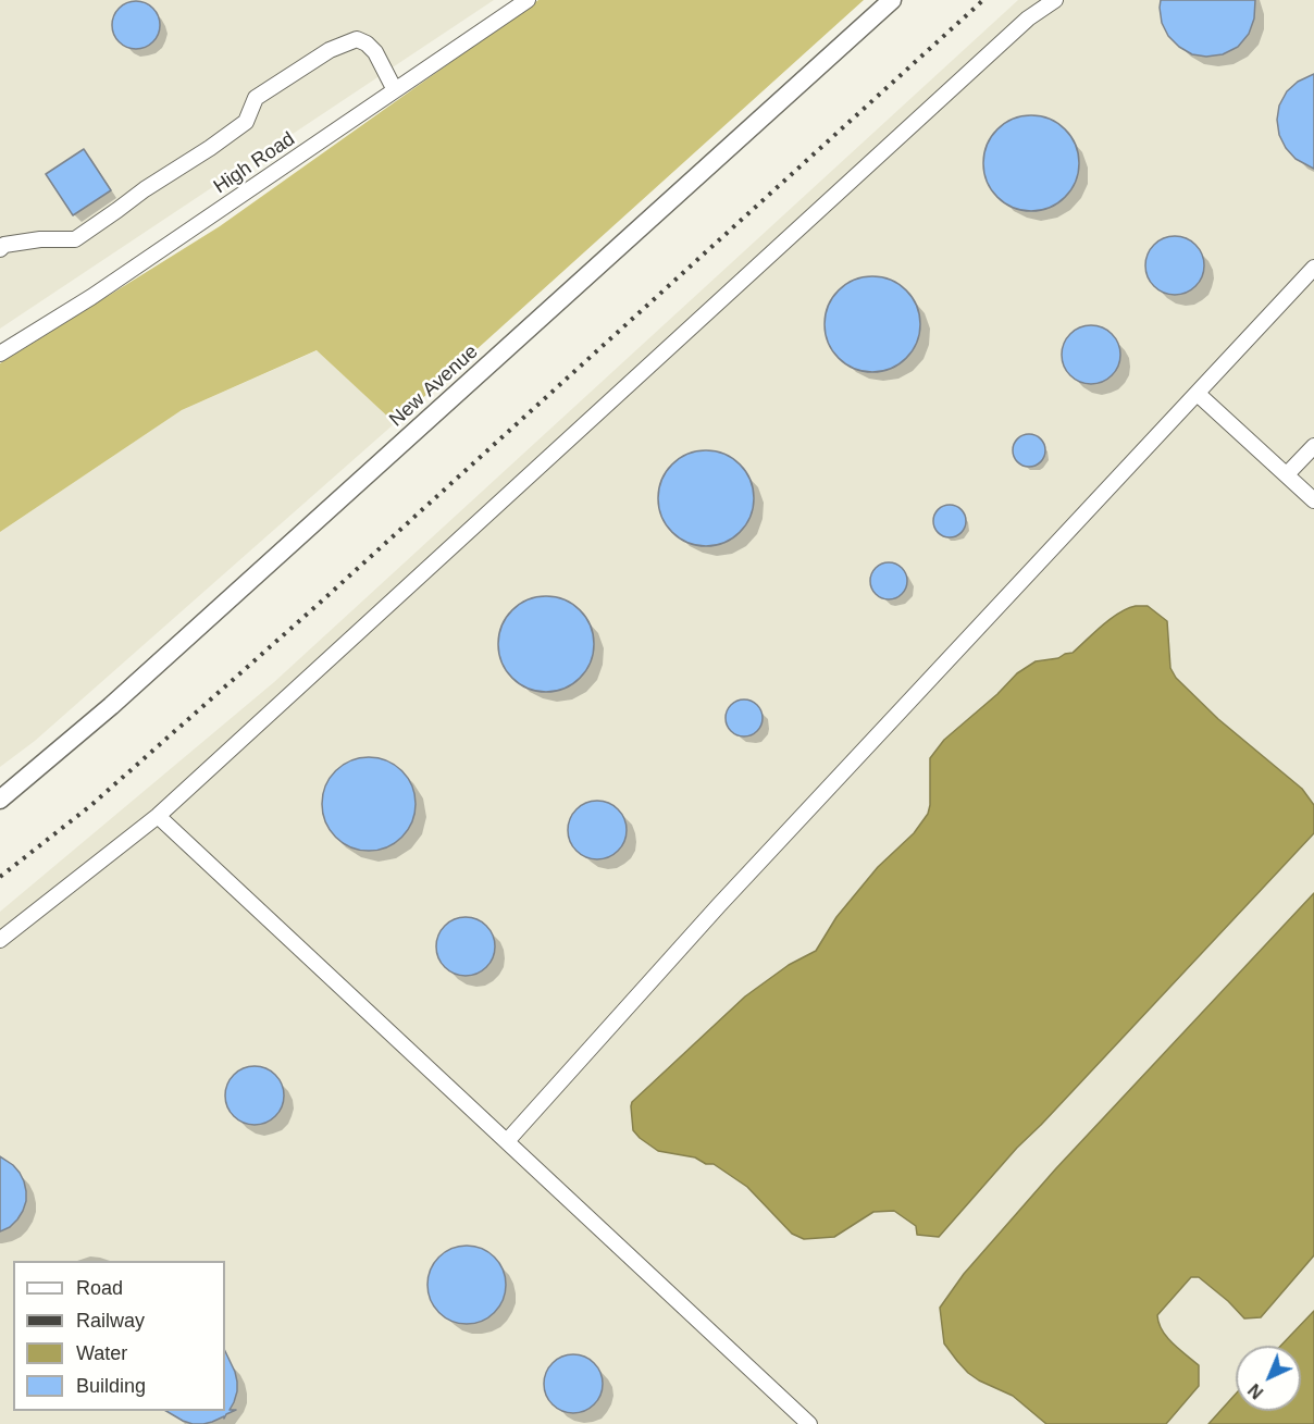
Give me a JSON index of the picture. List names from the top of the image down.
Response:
{
  "streets": {
    "main road": ["New Avenue"],
    "street": ["High Road"]
  },
  "legend": [
    "Road",
    "Railway",
    "Water",
    "Building"
  ],
  "north": "bottom left"
}
